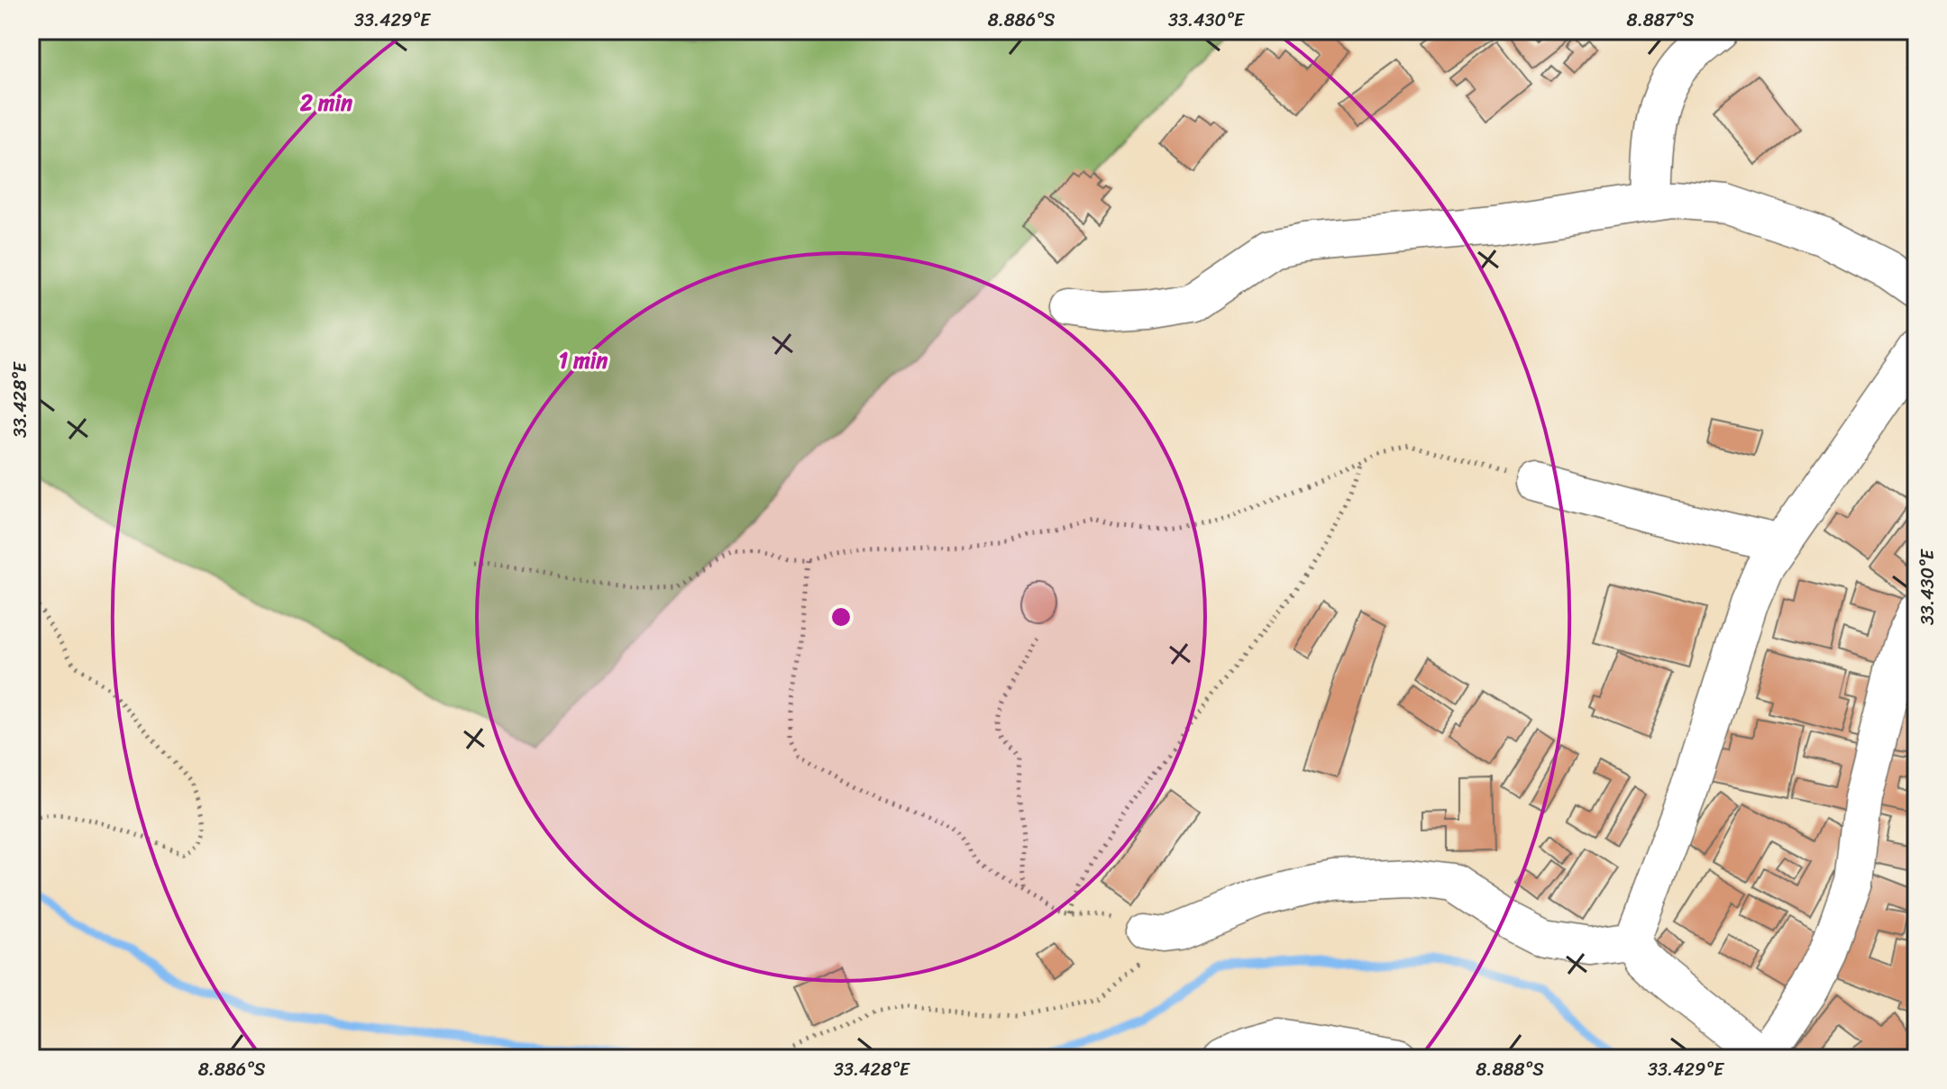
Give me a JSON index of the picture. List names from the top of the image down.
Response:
{
  "coordinates": [
    "33.429°E",
    "8.886°S",
    "33.430°E",
    "8.887°S",
    "33.428°E",
    "8.888°S"
  ],
  "rings": ["2 min", "1 min"]
}
